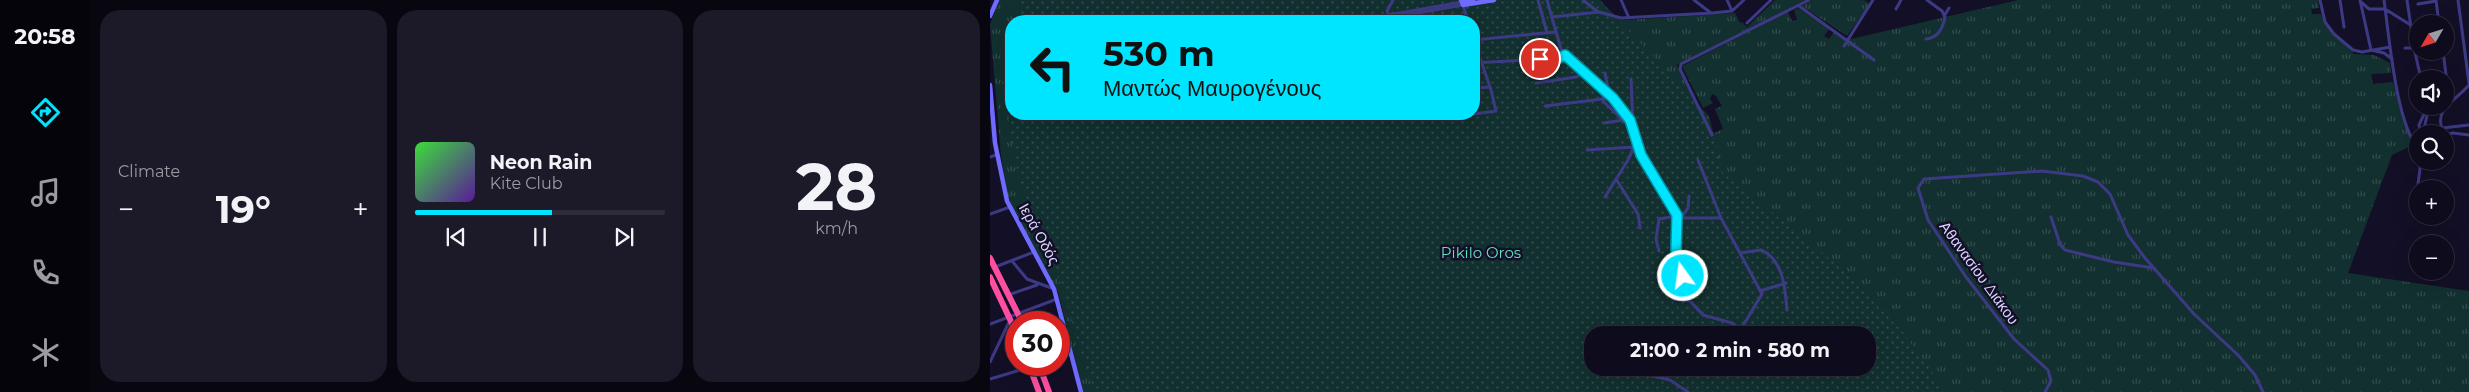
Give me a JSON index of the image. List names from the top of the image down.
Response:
{
  "streets": {
    "main road": ["Ιερά Οδός"],
    "street": ["Αθανασίου Διάκου"]
  },
  "parks": ["Pikilo Oros"],
  "north": "bottom left",
  "page": {
    "tabs": "20:58",
    "tile": [
      "Climate",
      ["28", "km/h"]
    ],
    "map_buttons": ["+", "−"],
    "turn": ["530 m", "Μαντώς Μαυρογένους"],
    "song": ["Neon Rain", "Kite Club"],
    "heat": ["−", "19°", "+"],
    "limit": "30",
    "trip": "21:00 · 2 min · 580 m"
  }
}
